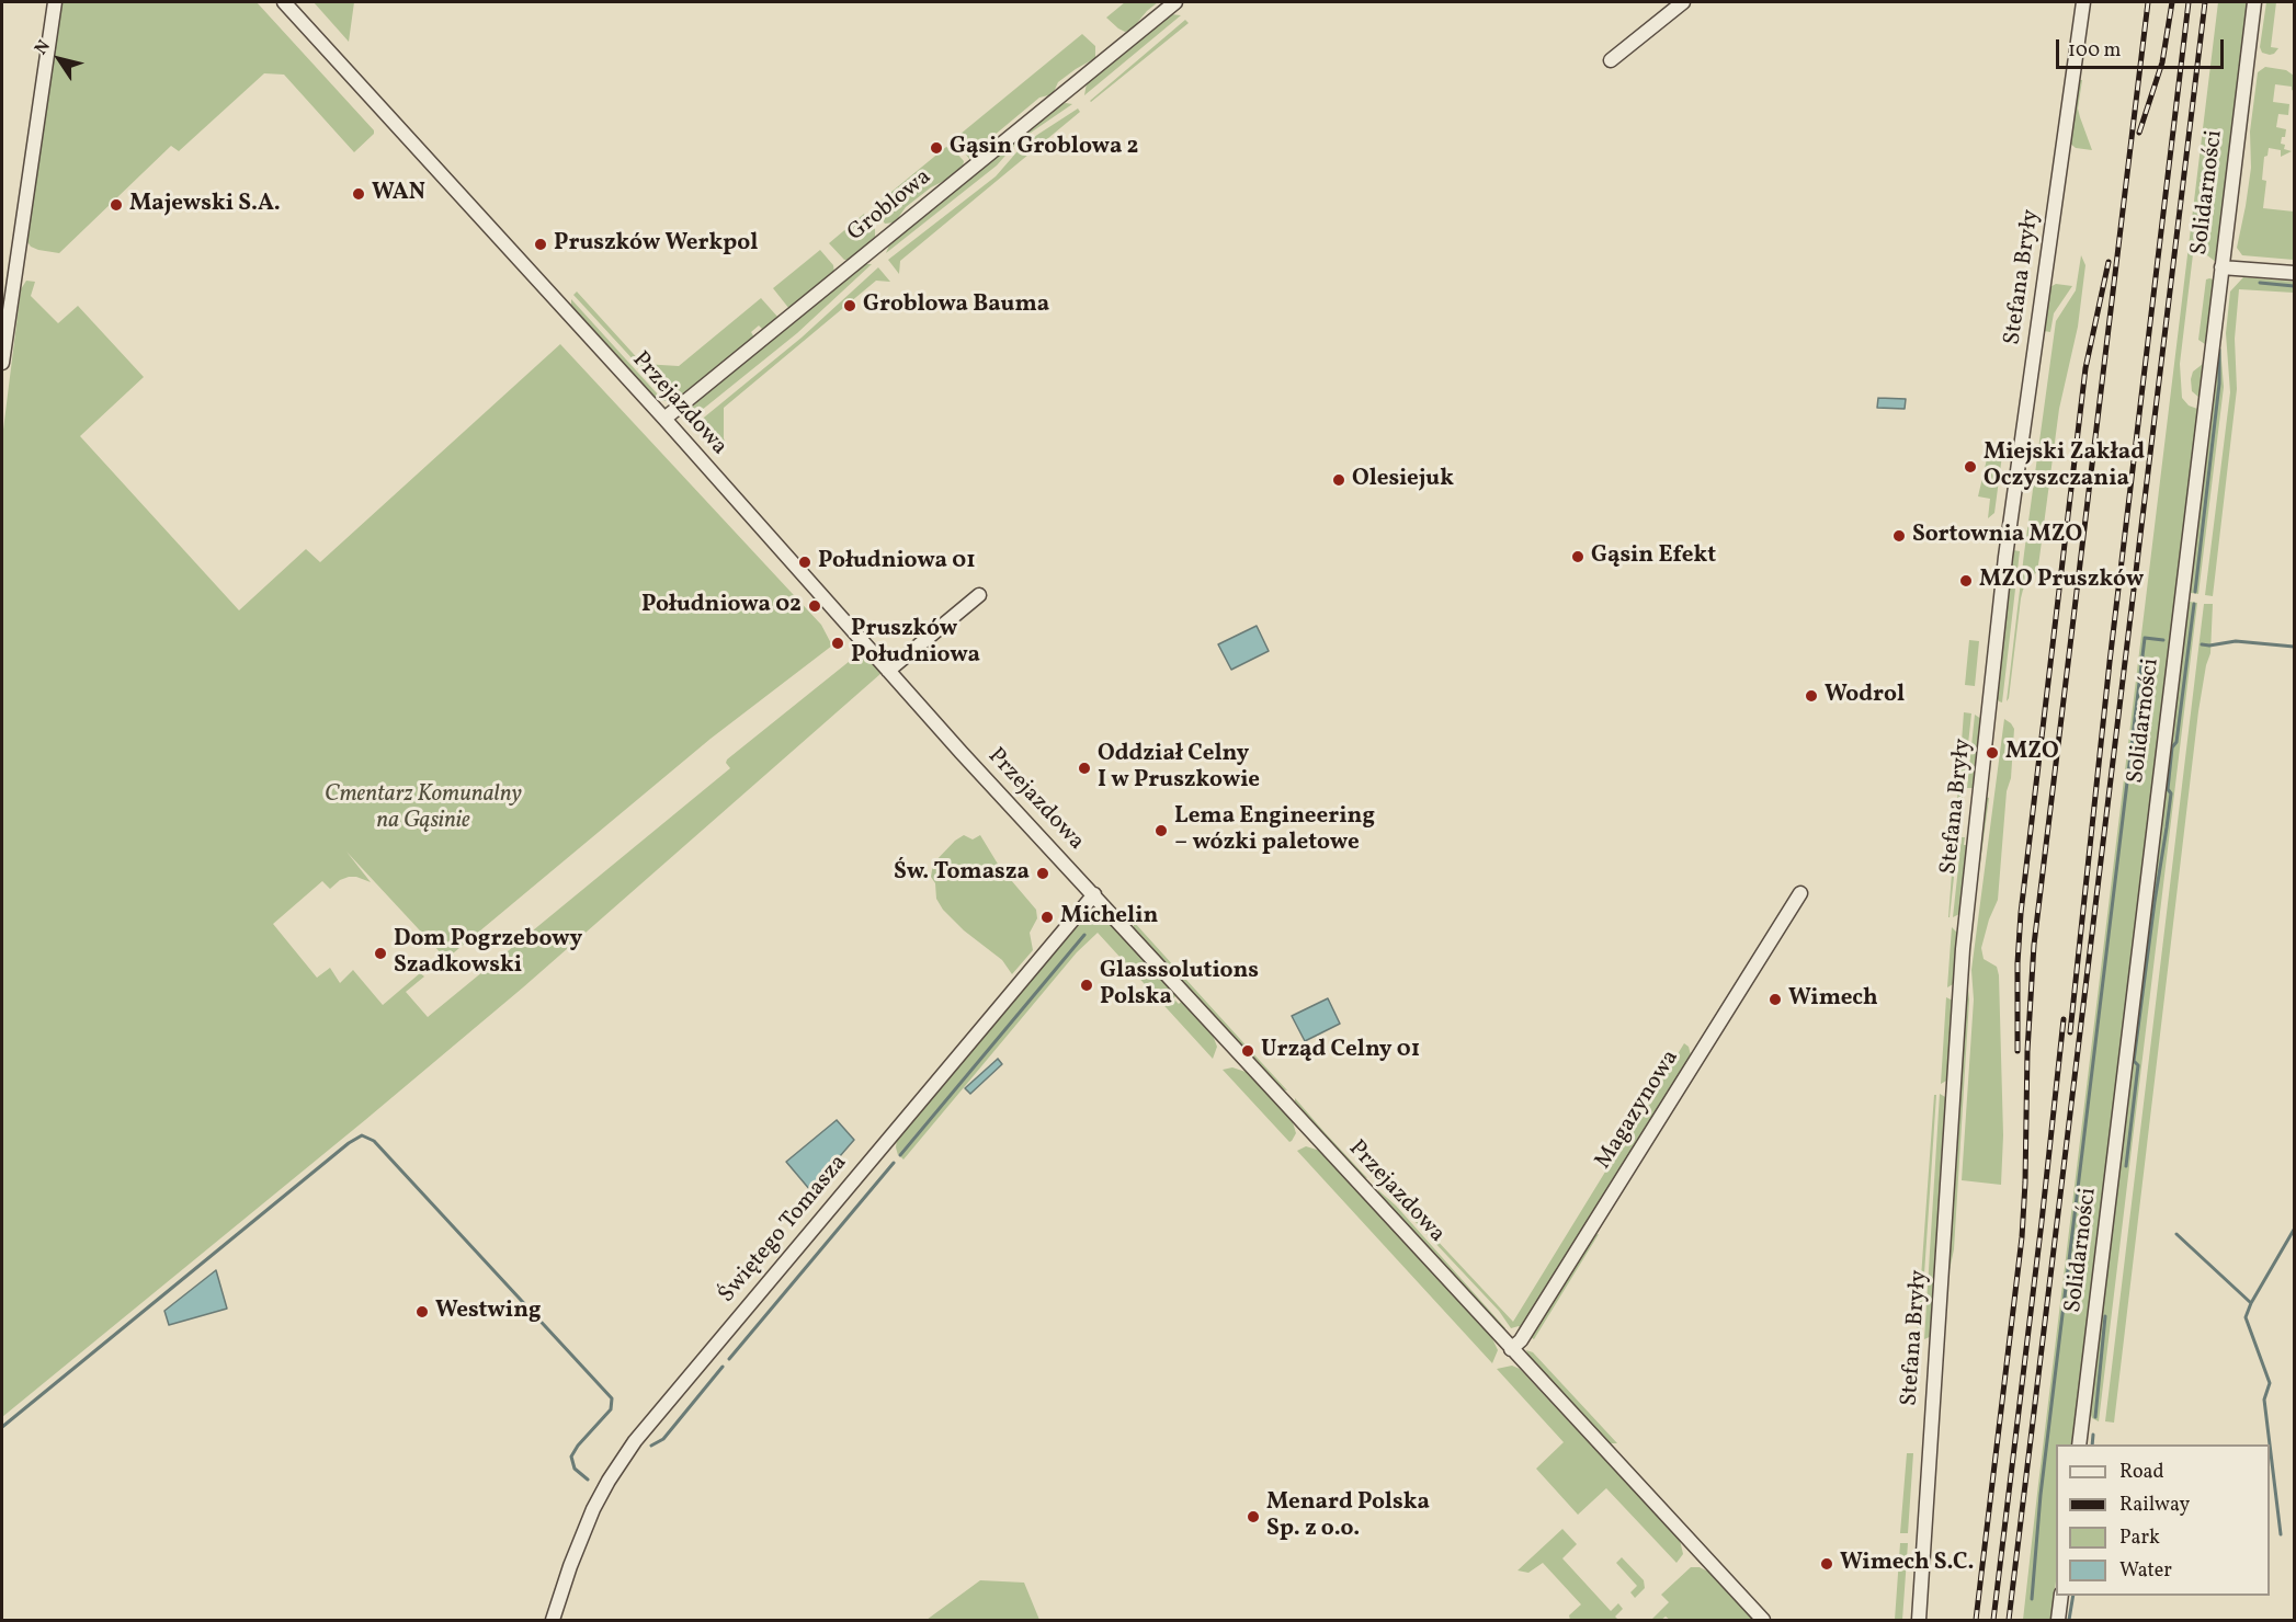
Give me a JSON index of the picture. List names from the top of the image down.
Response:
{
  "streets": {
    "street": [
      "Solidarności",
      "Groblowa",
      "Stefana Bryły",
      "Przejazdowa",
      "Magazynowa",
      "Świętego Tomasza"
    ]
  },
  "crossings": [
    ["Groblowa", "Przejazdowa"],
    ["Przejazdowa", "Magazynowa"],
    ["Przejazdowa", "Świętego Tomasza"]
  ],
  "parks": ["Cmentarz Komunalny na Gąsinie"],
  "places": [
    "Gąsin Groblowa 2",
    "WAN",
    "Majewski S.A.",
    "Pruszków Werkpol",
    "Groblowa Bauma",
    "Miejski Zakład Oczyszczania",
    "Olesiejuk",
    "Sortownia MZO",
    "Gąsin Efekt",
    "Południowa 01",
    "MZO Pruszków",
    "Południowa 02",
    "Pruszków Południowa",
    "Wodrol",
    "MZO",
    "Oddział Celny I w Pruszkowie",
    "Lema Engineering – wózki paletowe",
    "Św. Tomasza",
    "Michelin",
    "Dom Pogrzebowy Szadkowski",
    "Glasssolutions Polska",
    "Wimech",
    "Urząd Celny 01",
    "Westwing",
    "Menard Polska Sp. z o.o.",
    "Wimech S.C."
  ],
  "legend": [
    "Road",
    "Railway",
    "Park",
    "Water"
  ],
  "scale_bar": "100 m",
  "north": "top left"
}
